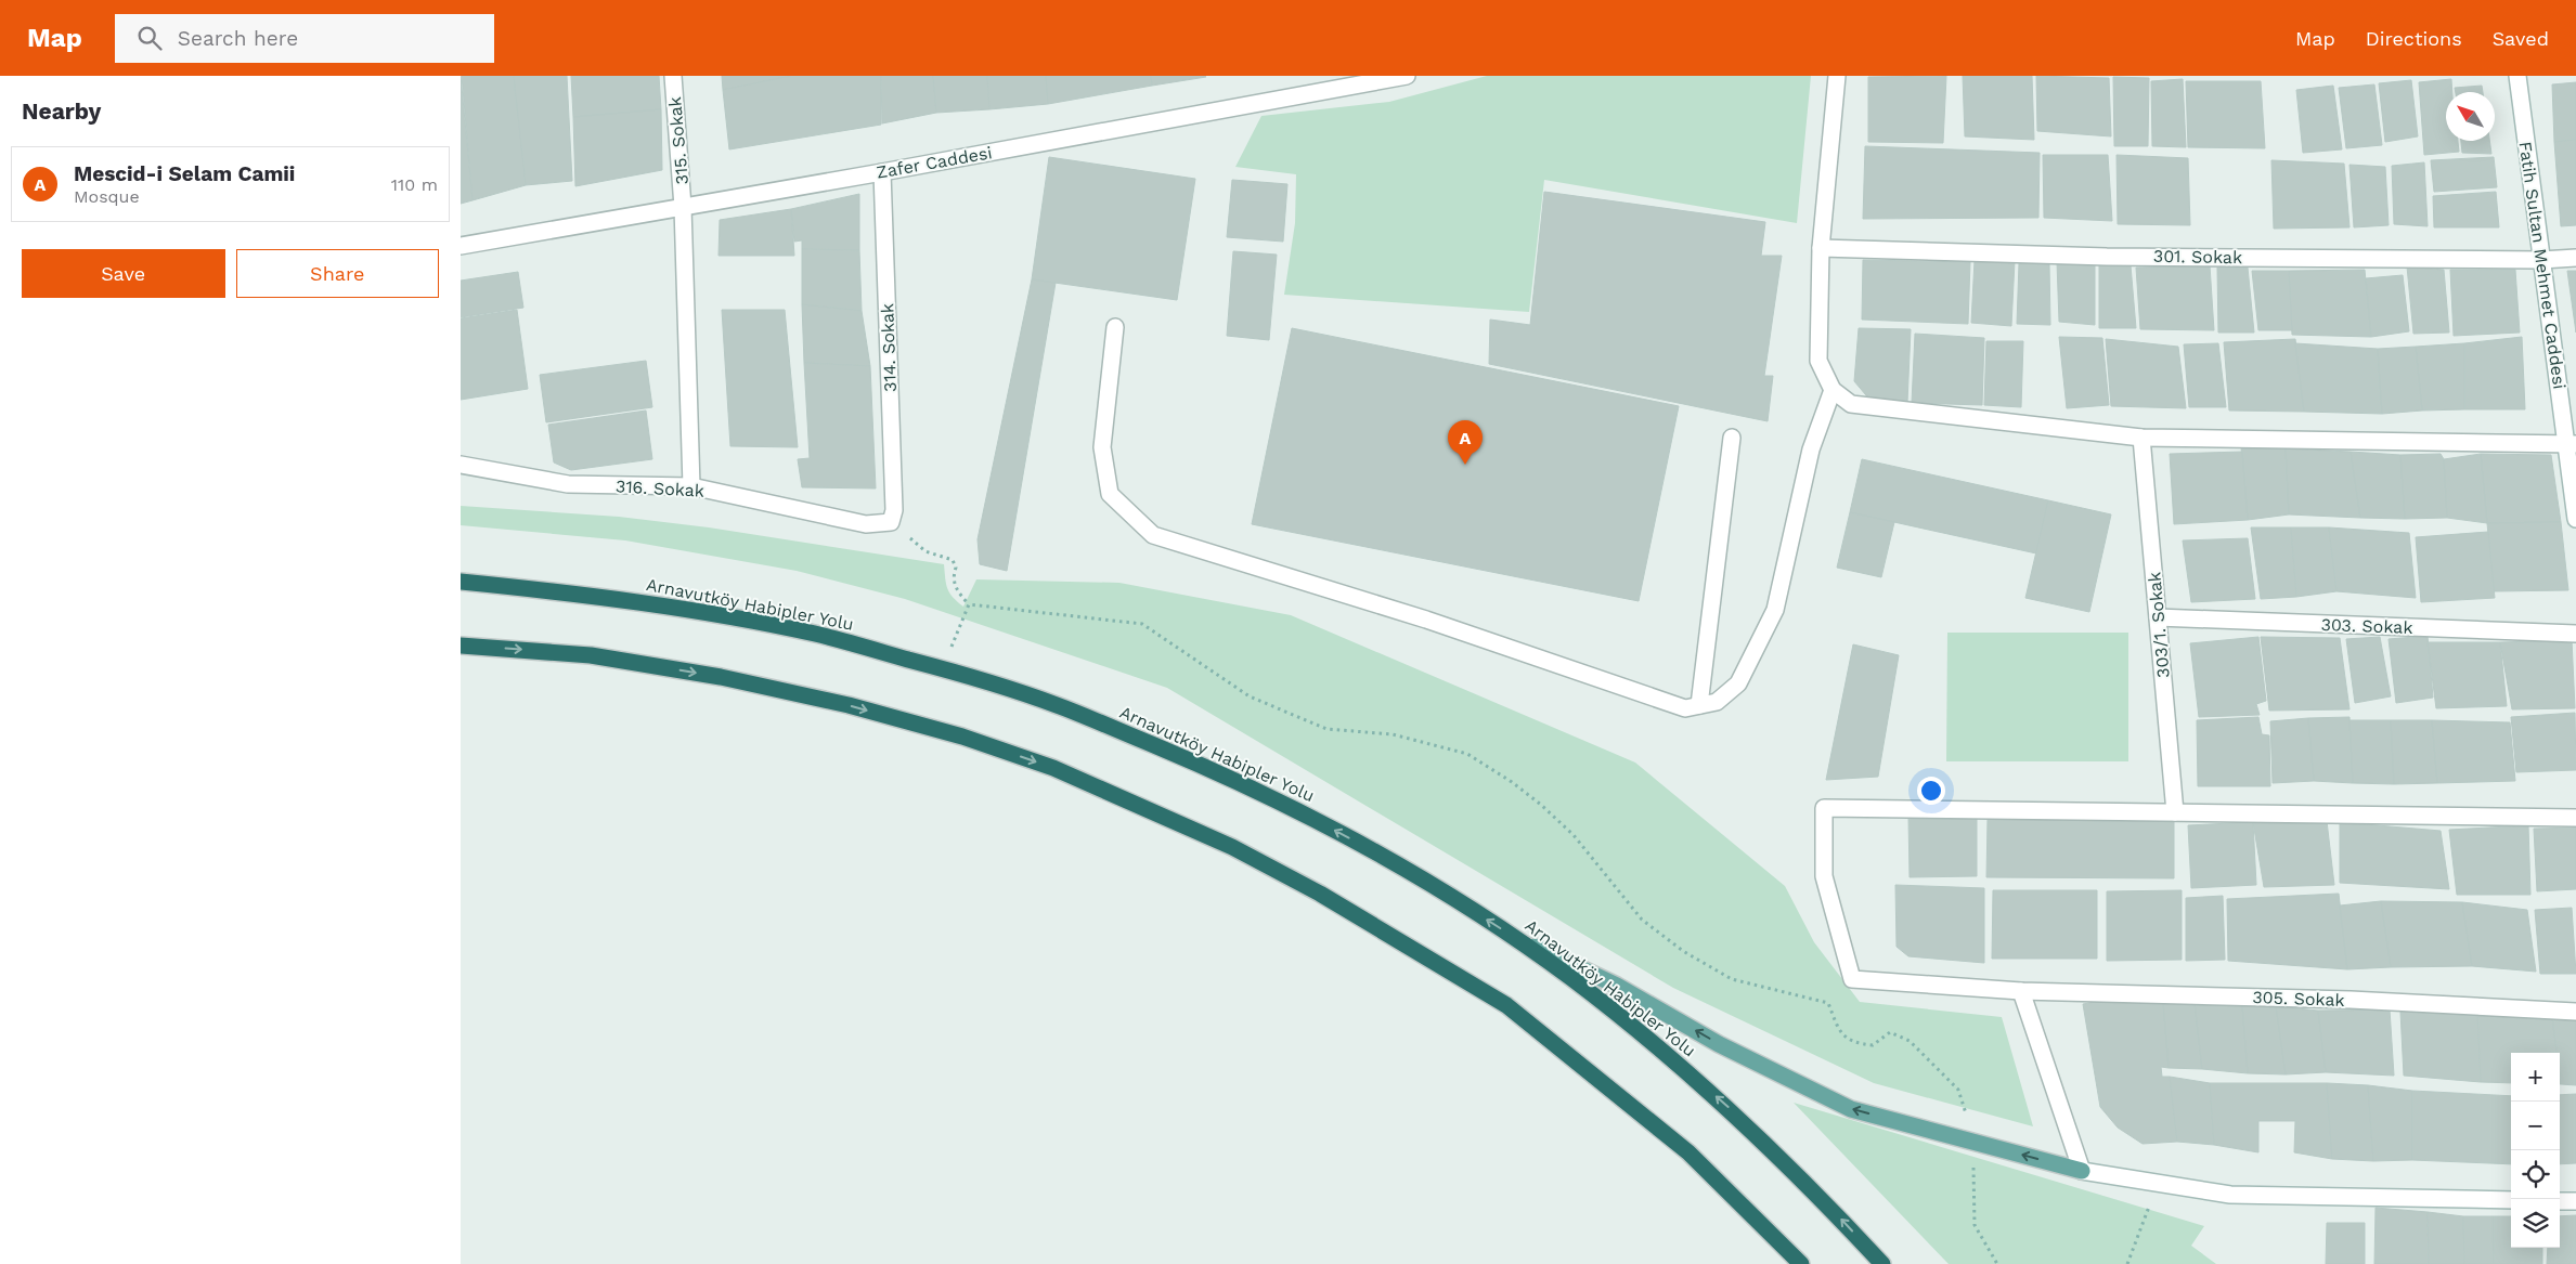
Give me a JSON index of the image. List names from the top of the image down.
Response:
{
  "streets": {
    "highway": ["Arnavutköy Habipler Yolu"],
    "street": [
      "315. Sokak",
      "Zafer Caddesi",
      "301. Sokak",
      "Fatih Sultan Mehmet Caddesi",
      "314. Sokak",
      "316. Sokak",
      "303/1. Sokak",
      "303. Sokak",
      "305. Sokak"
    ]
  },
  "crossings": [
    ["315. Sokak", "Zafer Caddesi"],
    ["315. Sokak", "316. Sokak"],
    ["Zafer Caddesi", "314. Sokak"],
    ["301. Sokak", "Fatih Sultan Mehmet Caddesi"],
    ["314. Sokak", "316. Sokak"],
    ["303/1. Sokak", "303. Sokak"],
    ["303/1. Sokak", "305. Sokak"]
  ],
  "north": "top left",
  "page": {
    "header": "Map",
    "search": "Search here",
    "nav": ["Map", "Directions", "Saved"],
    "heading": "Nearby",
    "list": [
      {
        "mark": "A",
        "name": "Mescid-i Selam Camii",
        "note": "Mosque",
        "value": "110 m"
      }
    ],
    "buttons": ["Save", "Share"],
    "pins": "A",
    "map_buttons": ["+", "−"]
  }
}
